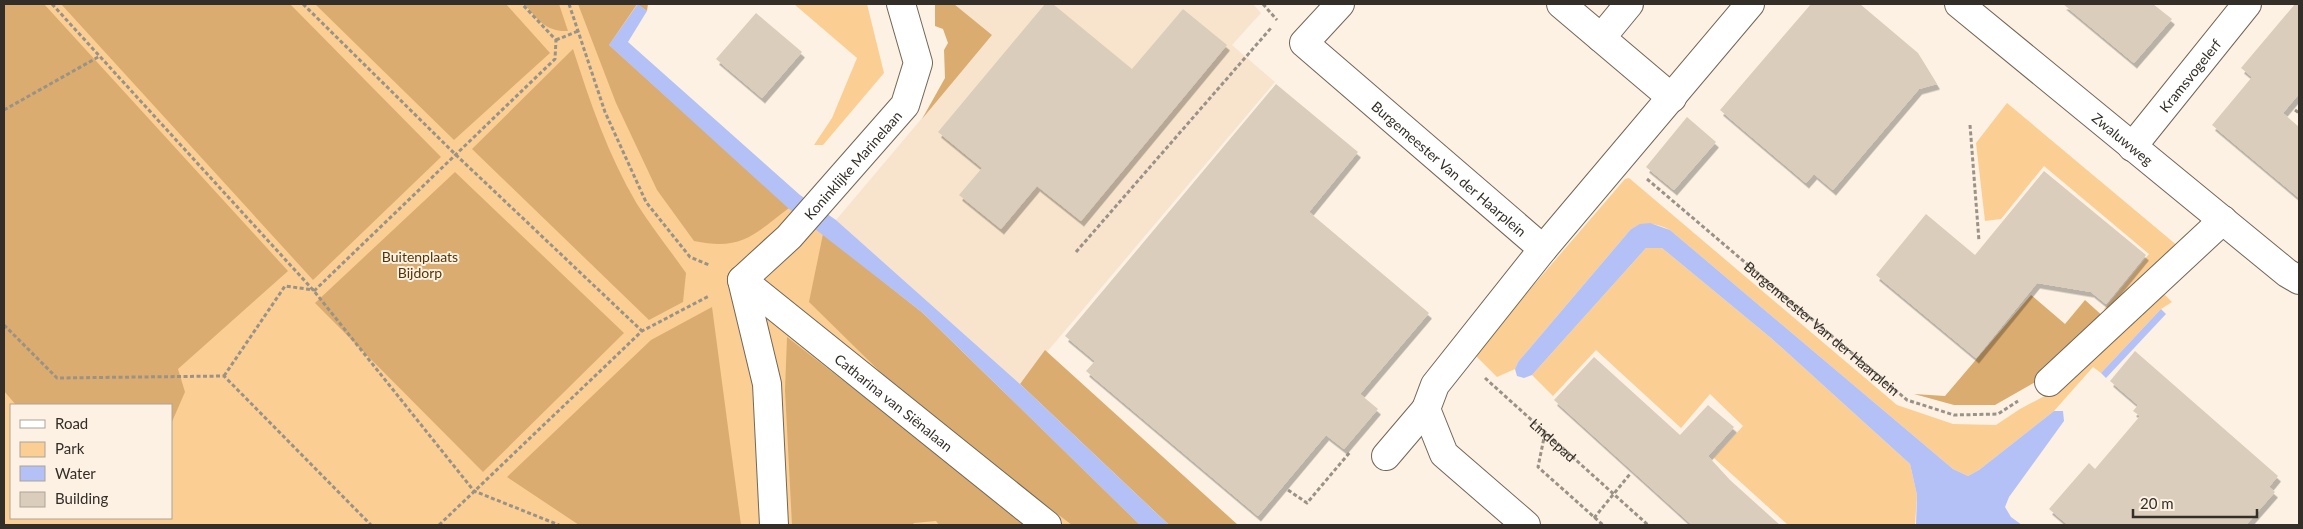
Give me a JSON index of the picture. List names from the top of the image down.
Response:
{
  "streets": {
    "street": [
      "Kramsvogelerf",
      "Zwaluwweg",
      "Koninklijke Marinelaan",
      "Burgemeester Van der Haarplein",
      "Catharina van Siënalaan"
    ],
    "path": ["Lindepad"]
  },
  "crossings": [
    ["Kramsvogelerf", "Zwaluwweg"],
    ["Koninklijke Marinelaan", "Catharina van Siënalaan"]
  ],
  "parks": ["Buitenplaats Bijdorp"],
  "legend": [
    "Road",
    "Park",
    "Water",
    "Building"
  ],
  "scale_bar": "20 m"
}
